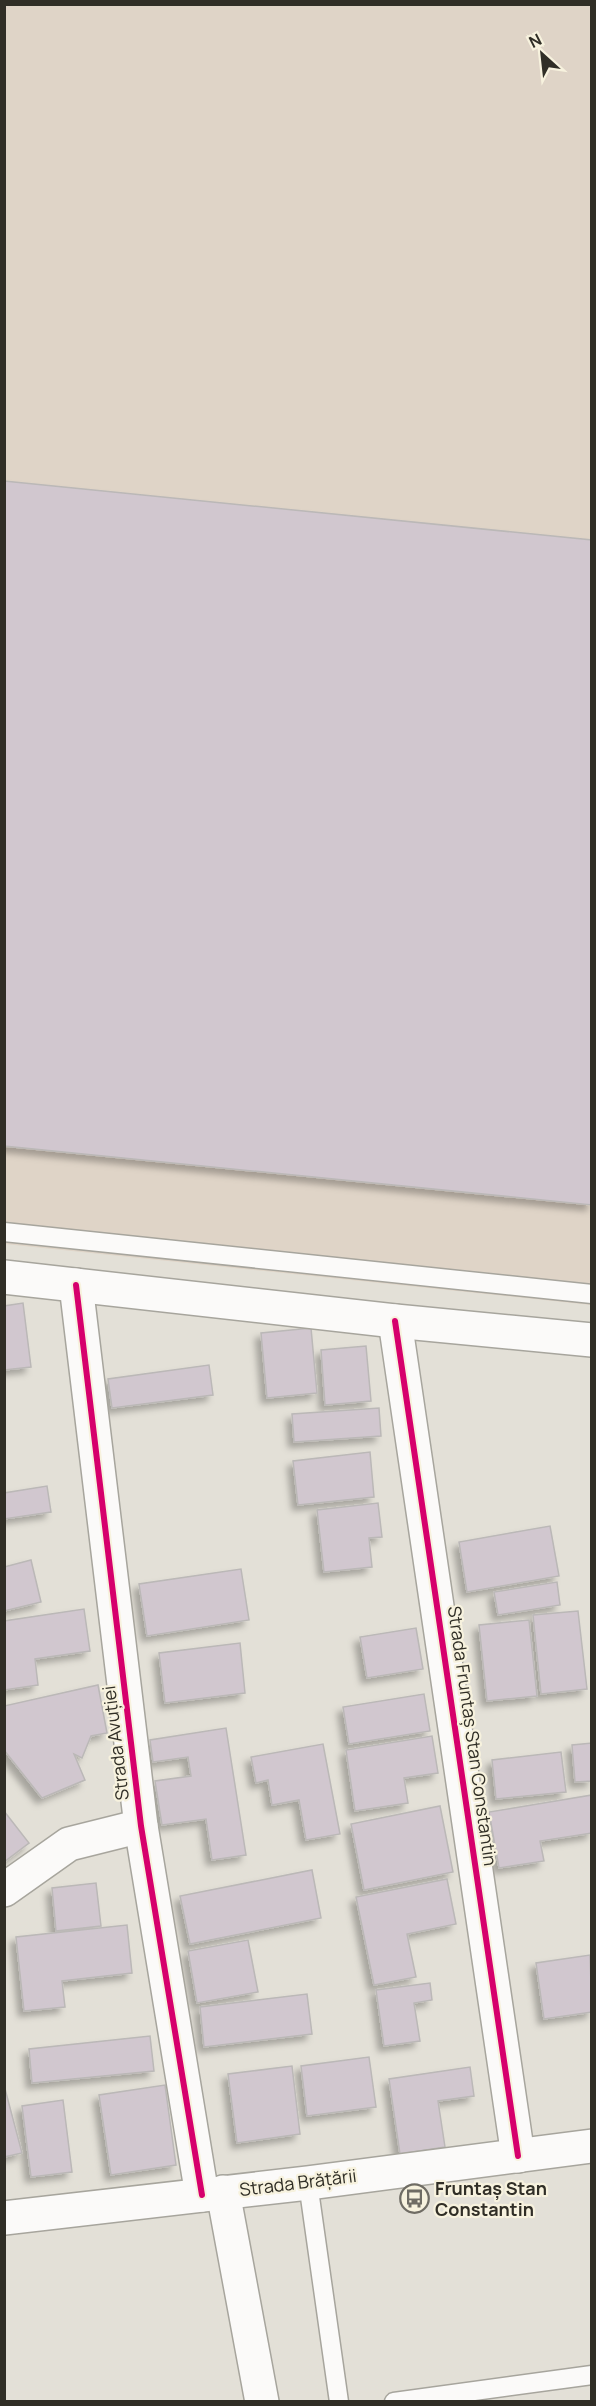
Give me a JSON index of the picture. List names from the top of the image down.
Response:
{
  "streets": {
    "street": ["Strada Fruntaș Stan Constantin", "Strada Avuției", "Strada Brățării"]
  },
  "crossings": [
    ["Strada Fruntaș Stan Constantin", "Strada Brățării"],
    ["Strada Avuției", "Strada Brățării"]
  ],
  "places": {
    "bus stop": ["Fruntaș Stan Constantin"]
  },
  "north": "top left"
}
